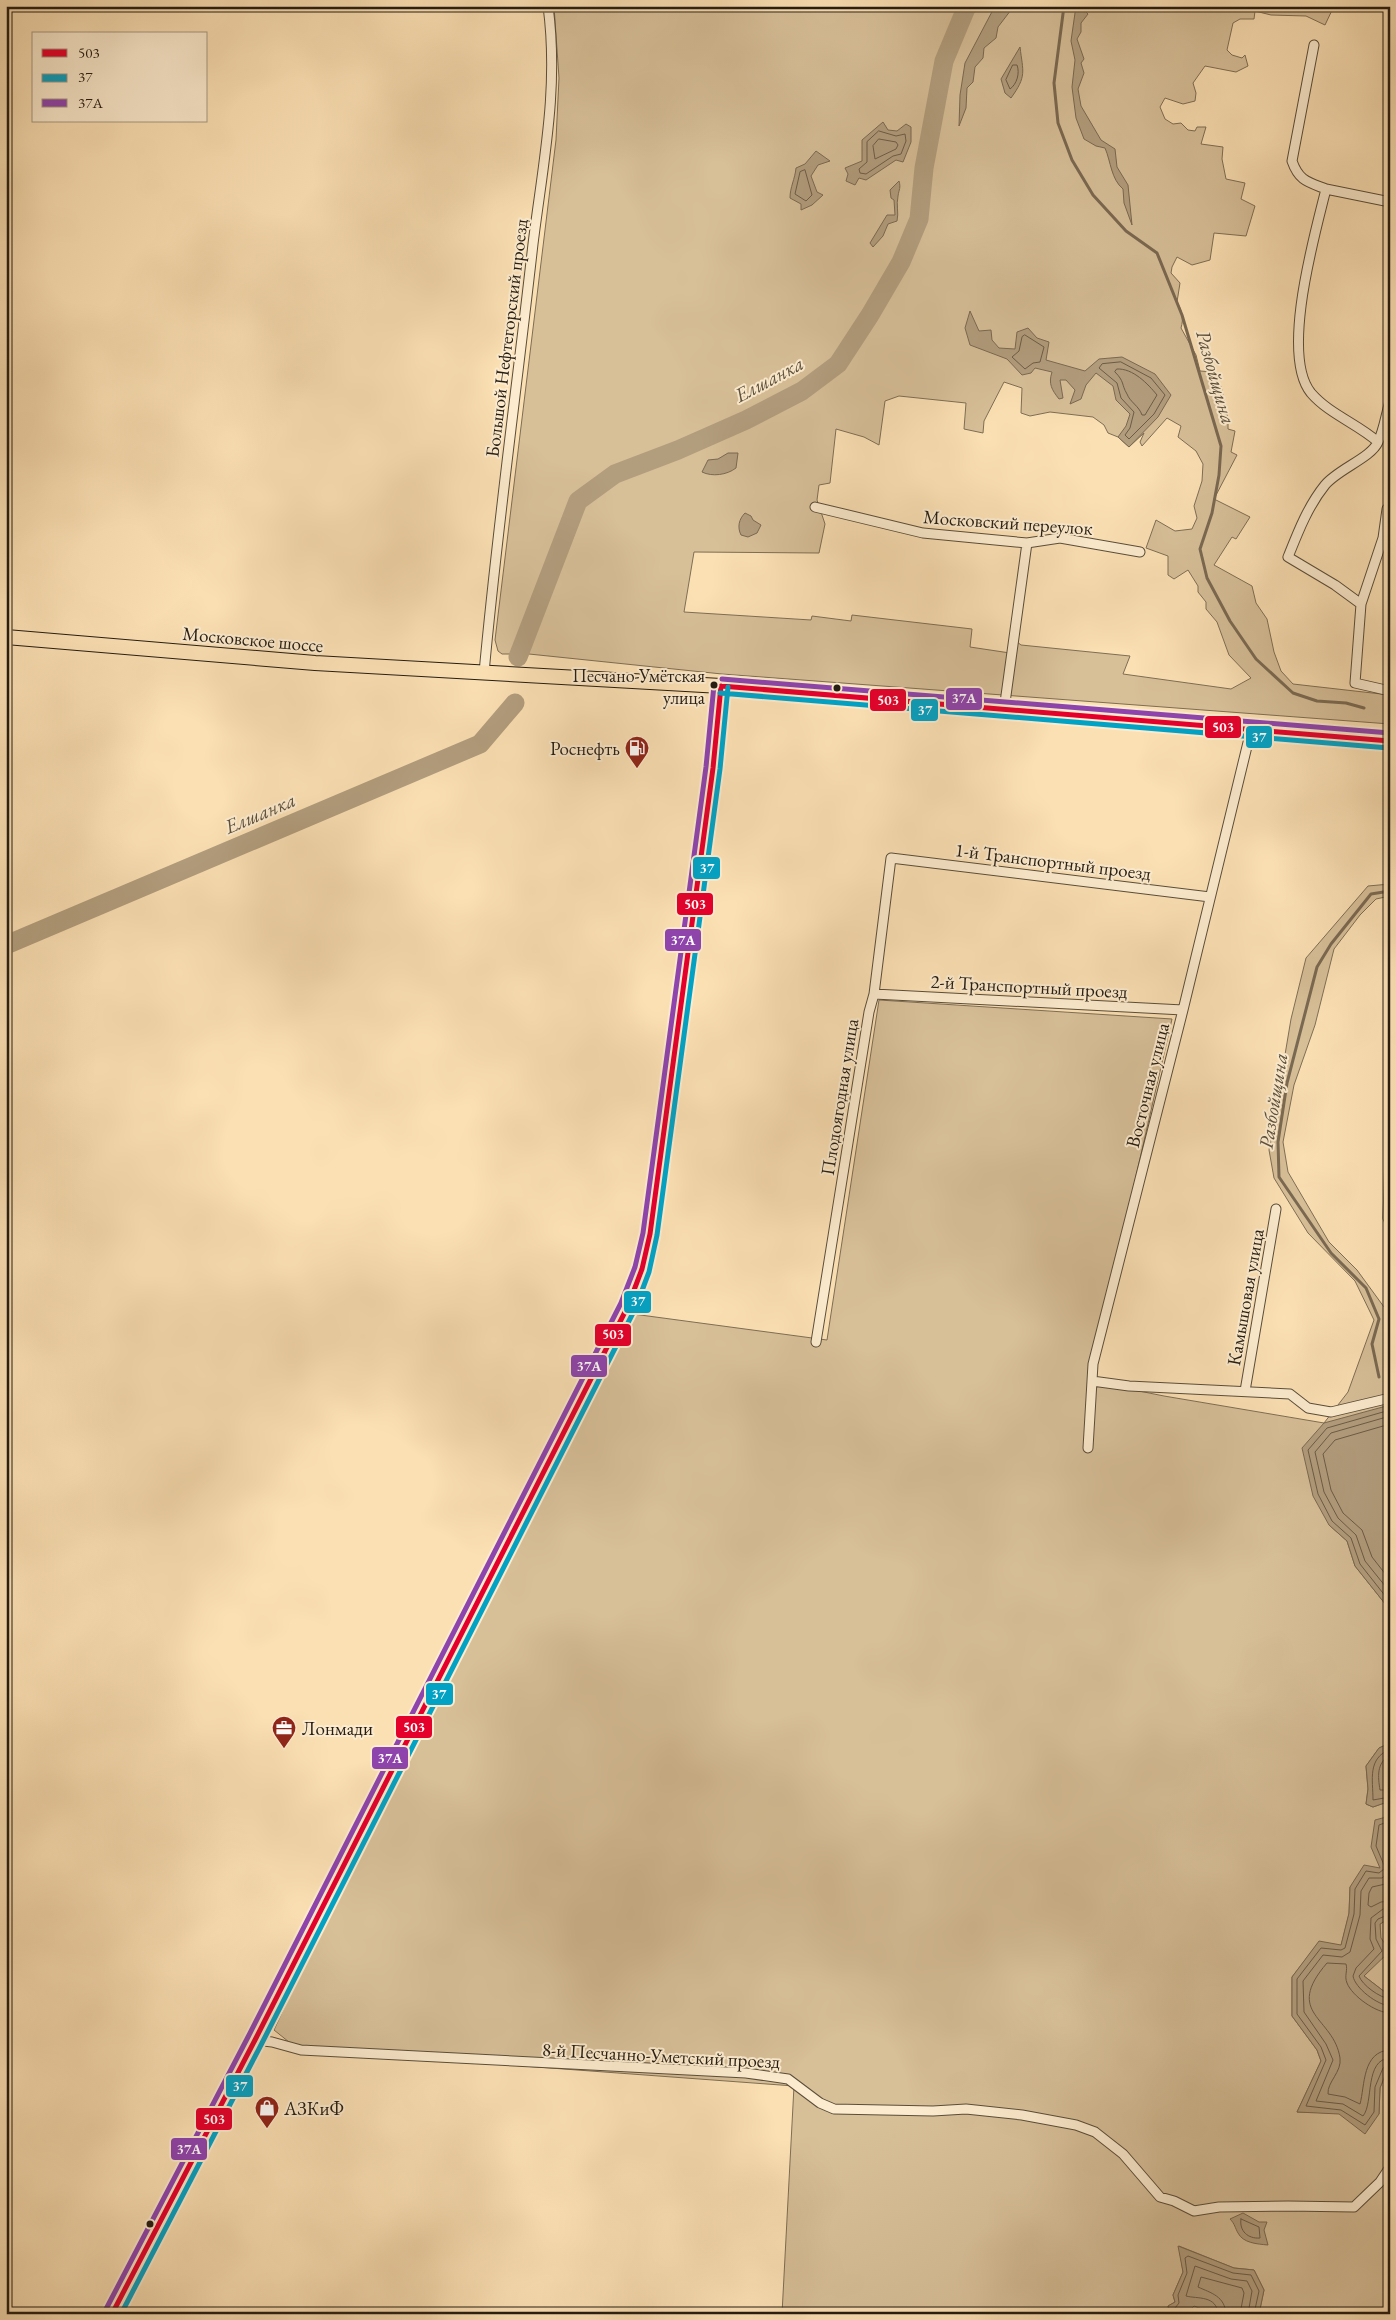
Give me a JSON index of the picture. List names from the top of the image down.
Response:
{
  "streets": {
    "main road": ["Московское шоссе"],
    "street": [
      "Большой Нефтегорский проезд",
      "Московский переулок",
      "1-й Транспортный проезд",
      "2-й Транспортный проезд",
      "Восточная улица",
      "Плодоягодная улица",
      "Камышовая улица",
      "8-й Песчанно-Уметский проезд"
    ]
  },
  "crossings": [
    ["Большой Нефтегорский проезд", "Московское шоссе"],
    ["1-й Транспортный проезд", "Восточная улица"],
    ["1-й Транспортный проезд", "Плодоягодная улица"],
    ["2-й Транспортный проезд", "Восточная улица"],
    ["2-й Транспортный проезд", "Плодоягодная улица"]
  ],
  "water": ["Разбойщина", "Елшанка"],
  "places": {
    "other": ["Песчано-Умётская улица"],
    "fuel station": ["Роснефть"],
    "office": ["Лонмади"],
    "shop": ["АЗКиФ"]
  },
  "lines": ["transit line 37А", "transit line 503", "transit line 37"],
  "legend": ["503", "37", "37А"]
}
